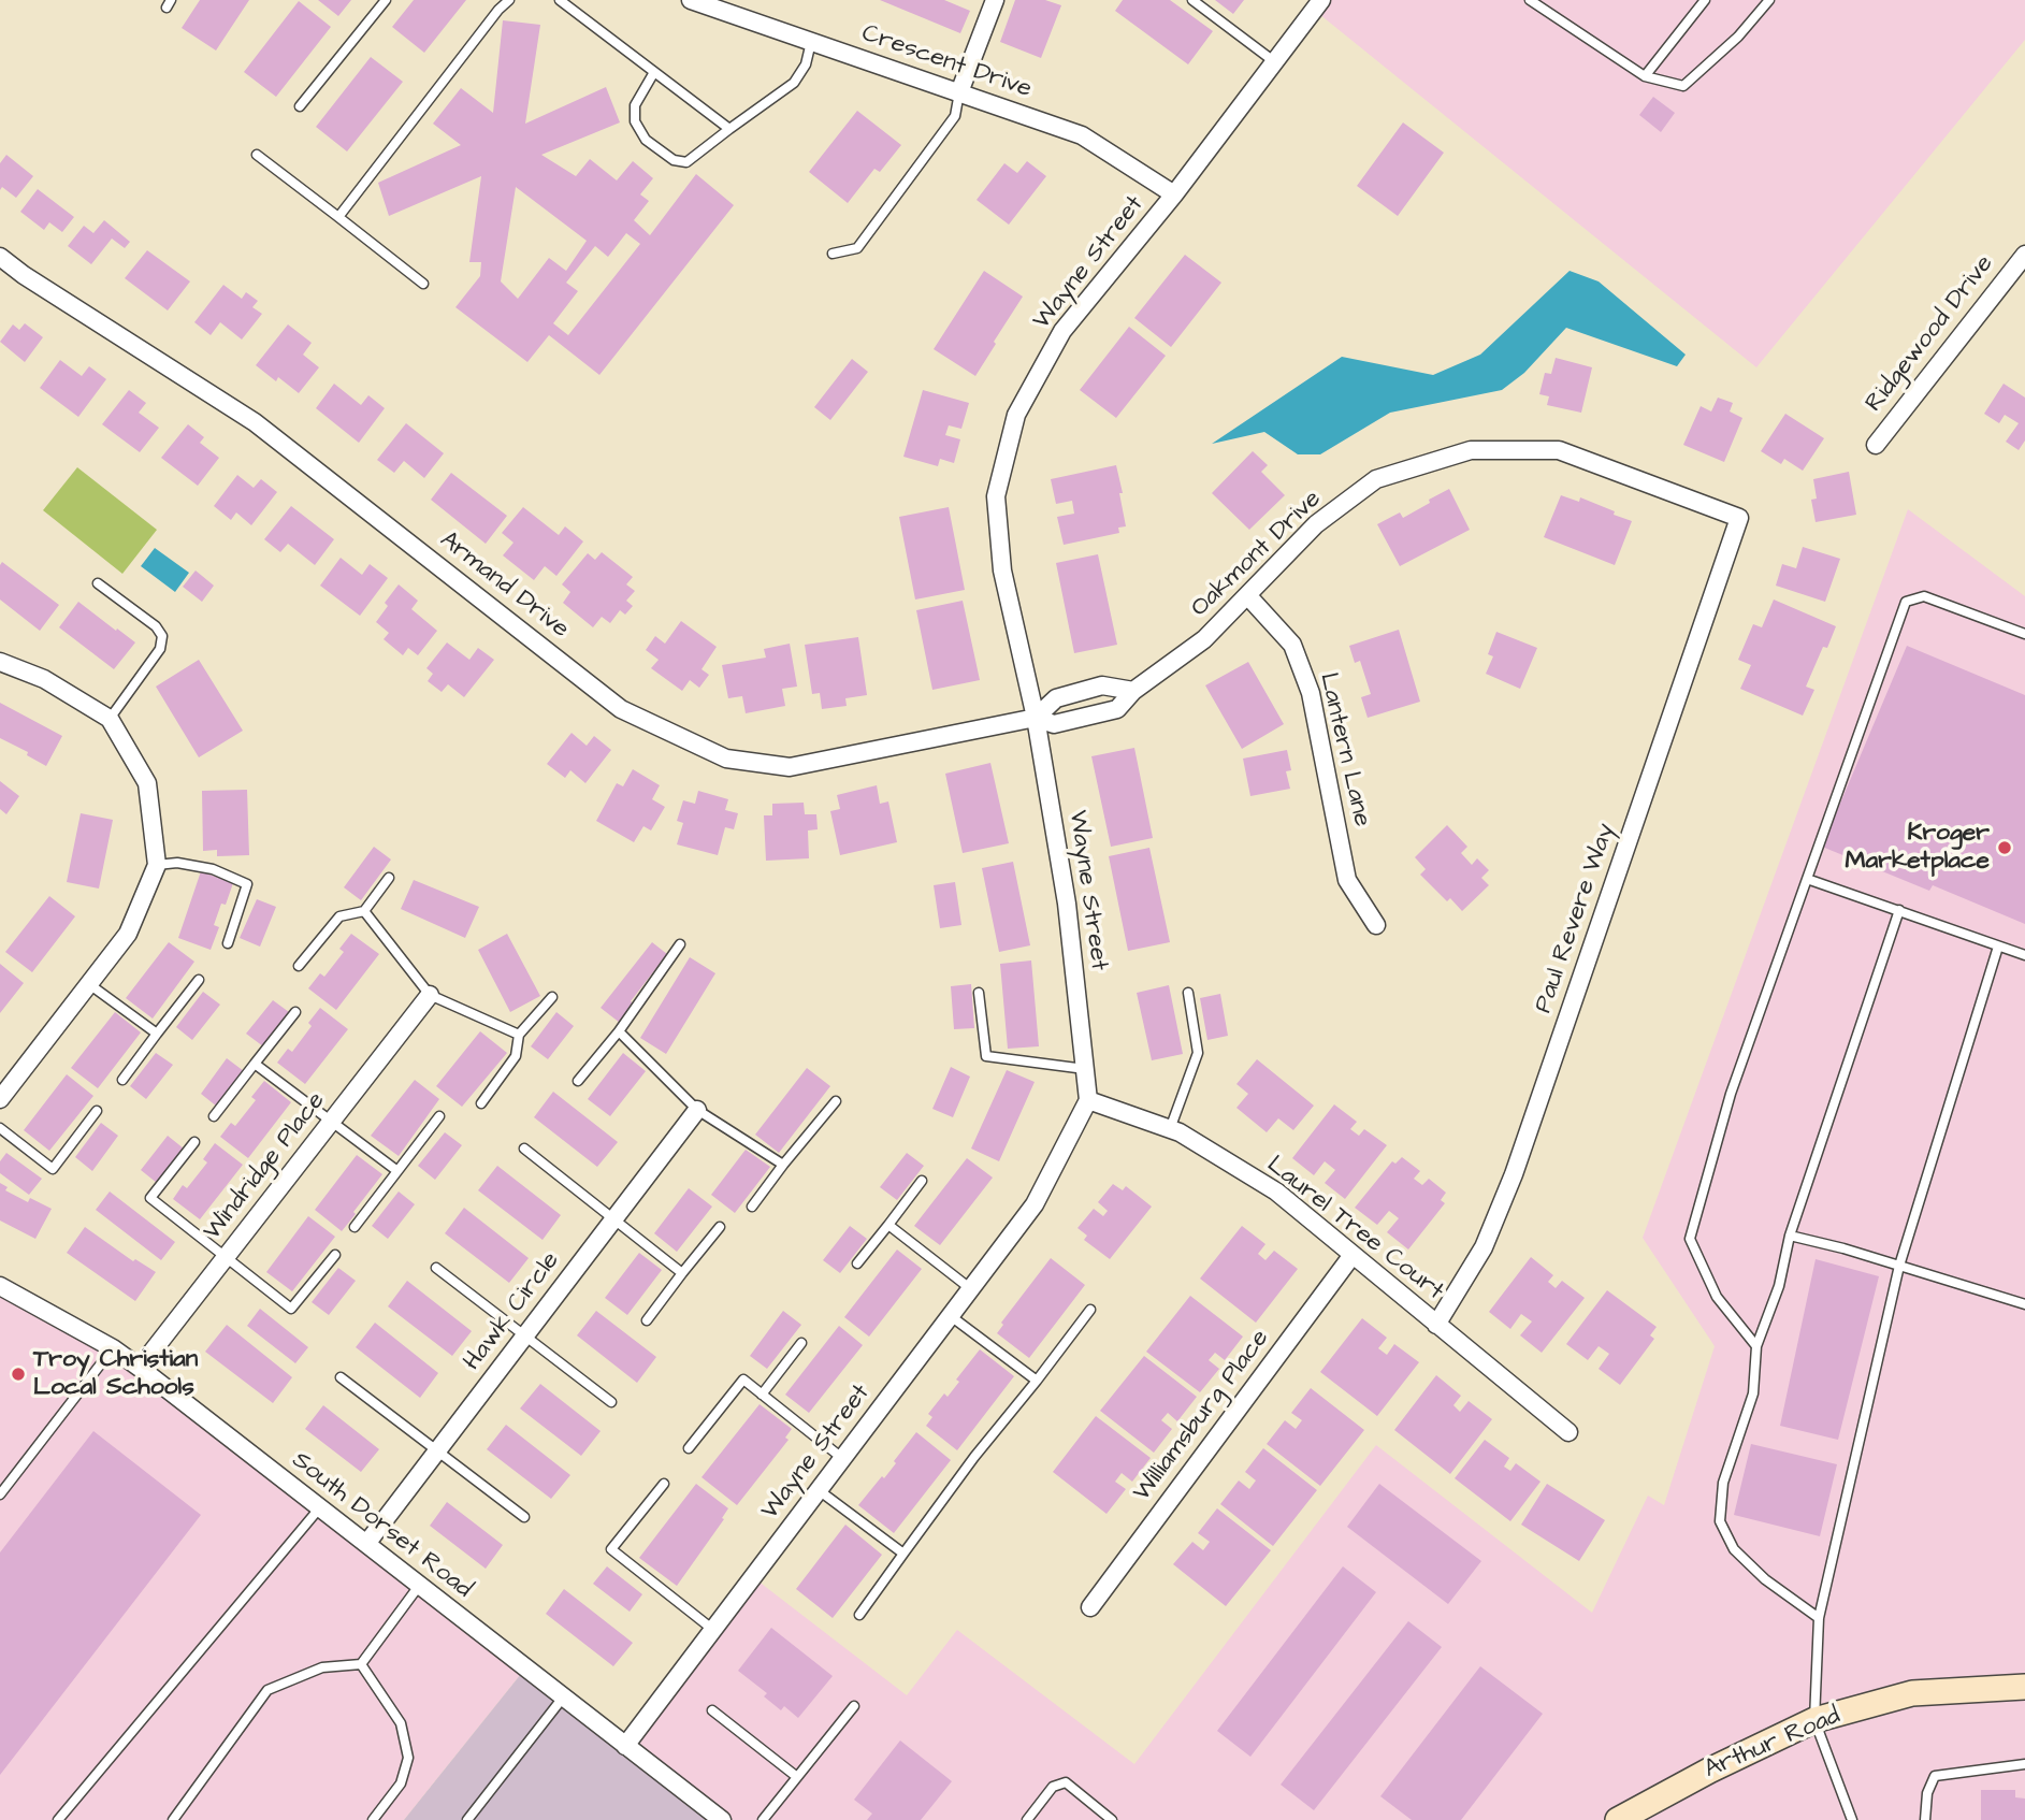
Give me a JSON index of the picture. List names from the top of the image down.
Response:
{
  "streets": {
    "main road": ["Arthur Road"],
    "street": [
      "Crescent Drive",
      "Wayne Street",
      "Ridgewood Drive",
      "Oakmont Drive",
      "Armand Drive",
      "Lantern Lane",
      "Paul Revere Way",
      "Windridge Place",
      "Laurel Tree Court",
      "Hawk Circle",
      "Williamsburg Place",
      "South Dorset Road"
    ]
  },
  "crossings": [
    ["Crescent Drive", "Wayne Street"],
    ["Wayne Street", "Oakmont Drive"],
    ["Wayne Street", "Armand Drive"],
    ["Wayne Street", "Laurel Tree Court"],
    ["Wayne Street", "South Dorset Road"],
    ["Oakmont Drive", "Armand Drive"],
    ["Oakmont Drive", "Lantern Lane"],
    ["Oakmont Drive", "Paul Revere Way"],
    ["Paul Revere Way", "Laurel Tree Court"],
    ["Windridge Place", "South Dorset Road"],
    ["Laurel Tree Court", "Williamsburg Place"],
    ["Hawk Circle", "South Dorset Road"]
  ],
  "places": ["Kroger Marketplace", "Troy Christian Local Schools"]
}
